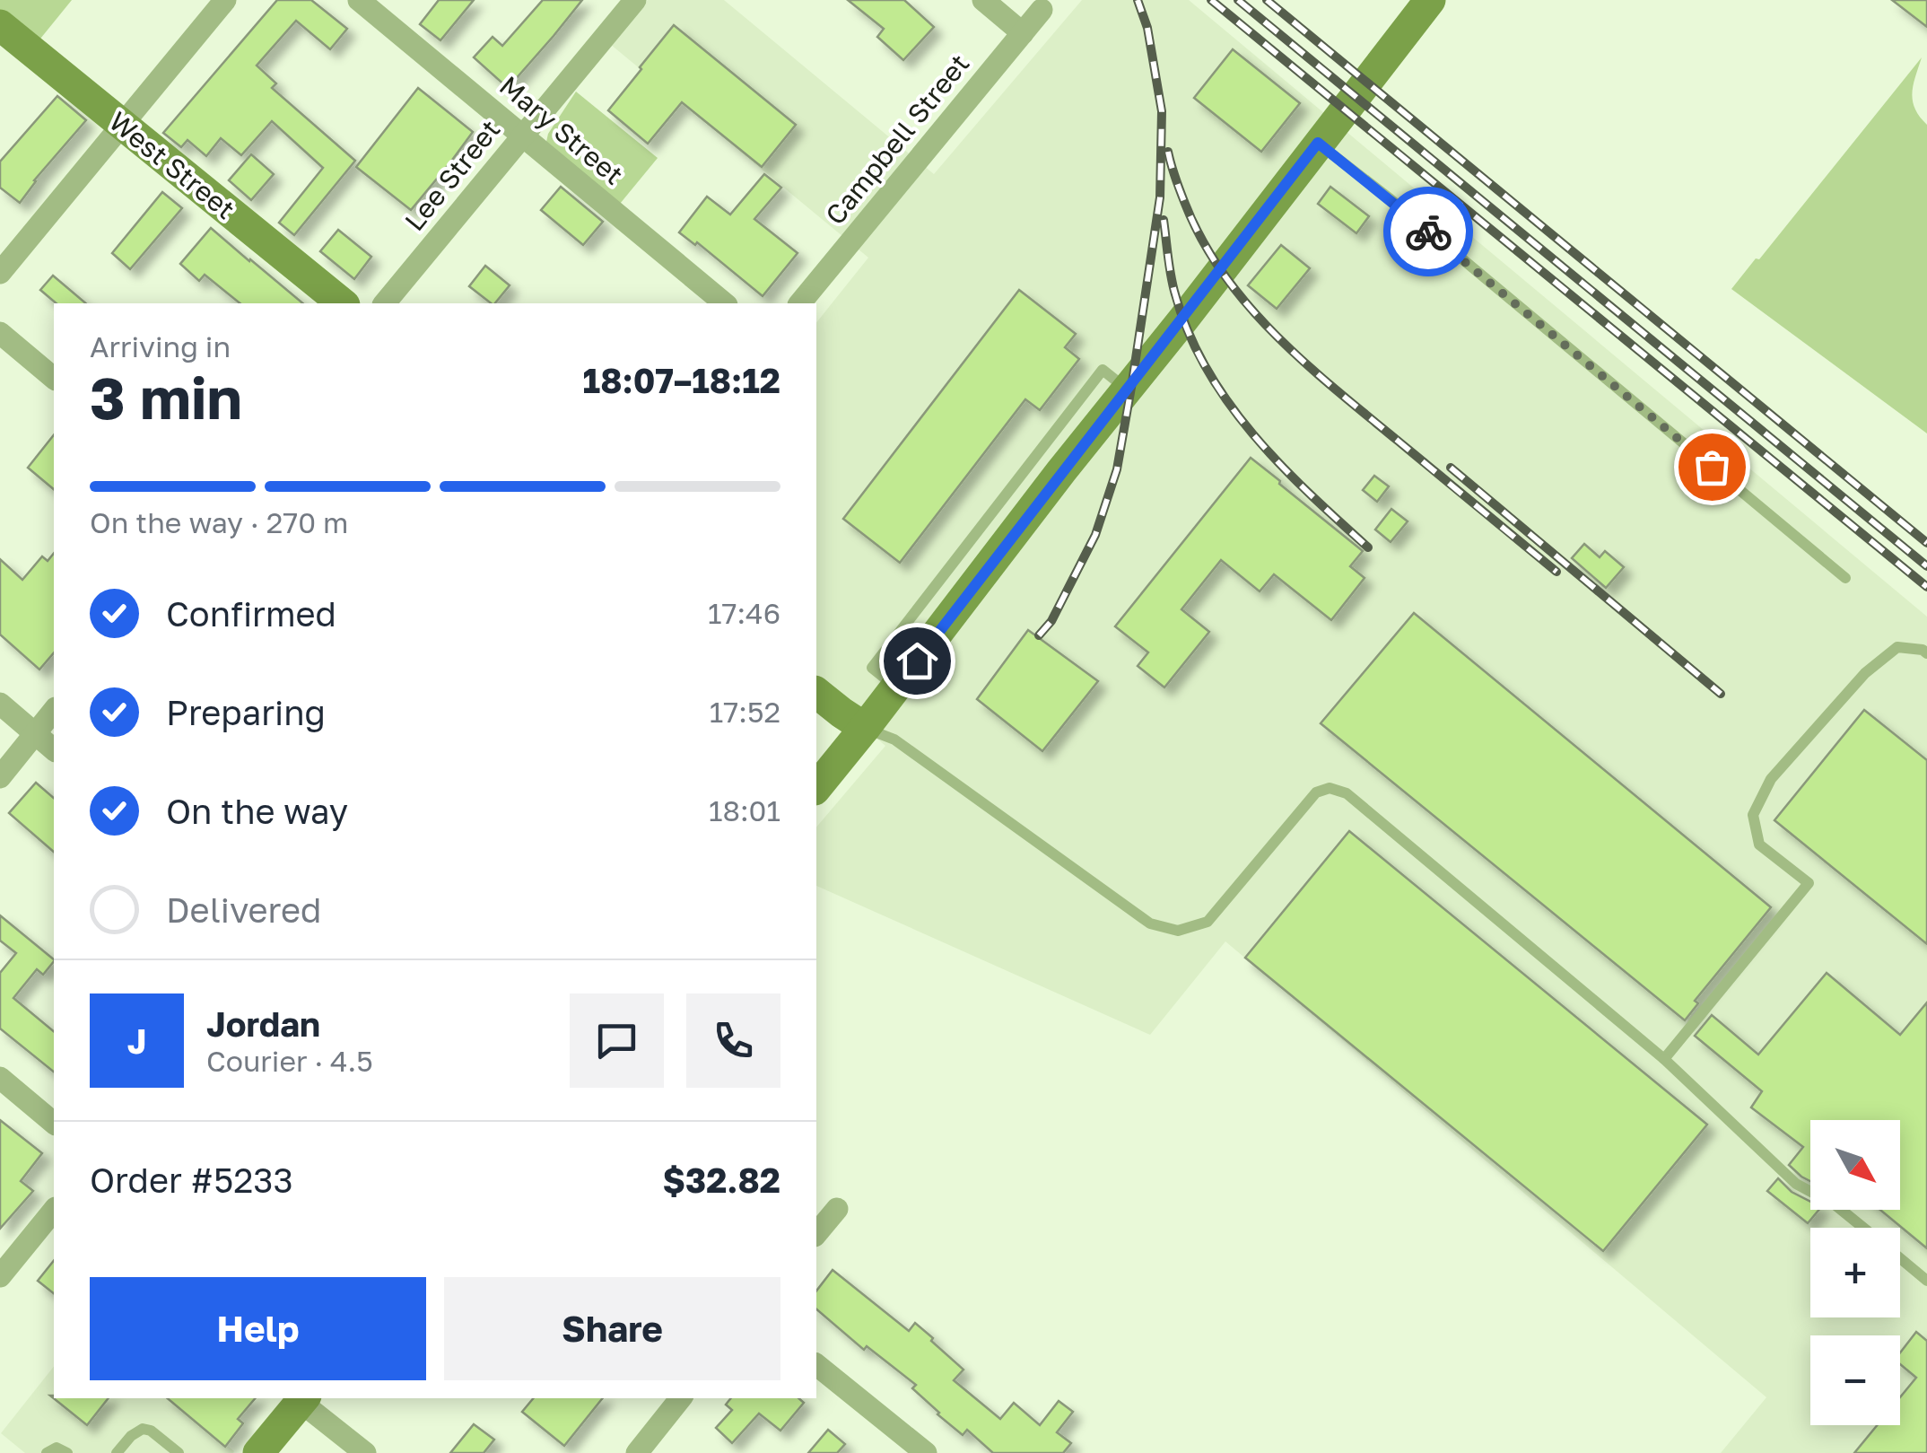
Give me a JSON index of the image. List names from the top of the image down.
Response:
{
  "streets": {
    "main road": ["West Street"],
    "street": ["Mary Street", "Campbell Street", "Lee Street"]
  },
  "crossings": [
    ["Mary Street", "Lee Street"]
  ],
  "north": "bottom right",
  "page": {
    "heading": ["3 min", "Arriving in", "18:07–18:12"],
    "panel": [
      "Jordan",
      "Courier · 4.5",
      "Order #5233",
      "$32.82"
    ],
    "bar": "On the way · 270 m",
    "list": [
      ["Confirmed", "17:46"],
      ["Preparing", "17:52"],
      ["On the way", "18:01"],
      "Delivered"
    ],
    "round": "J",
    "map_buttons": ["+", "−"],
    "buttons": ["Help", "Share"]
  }
}
